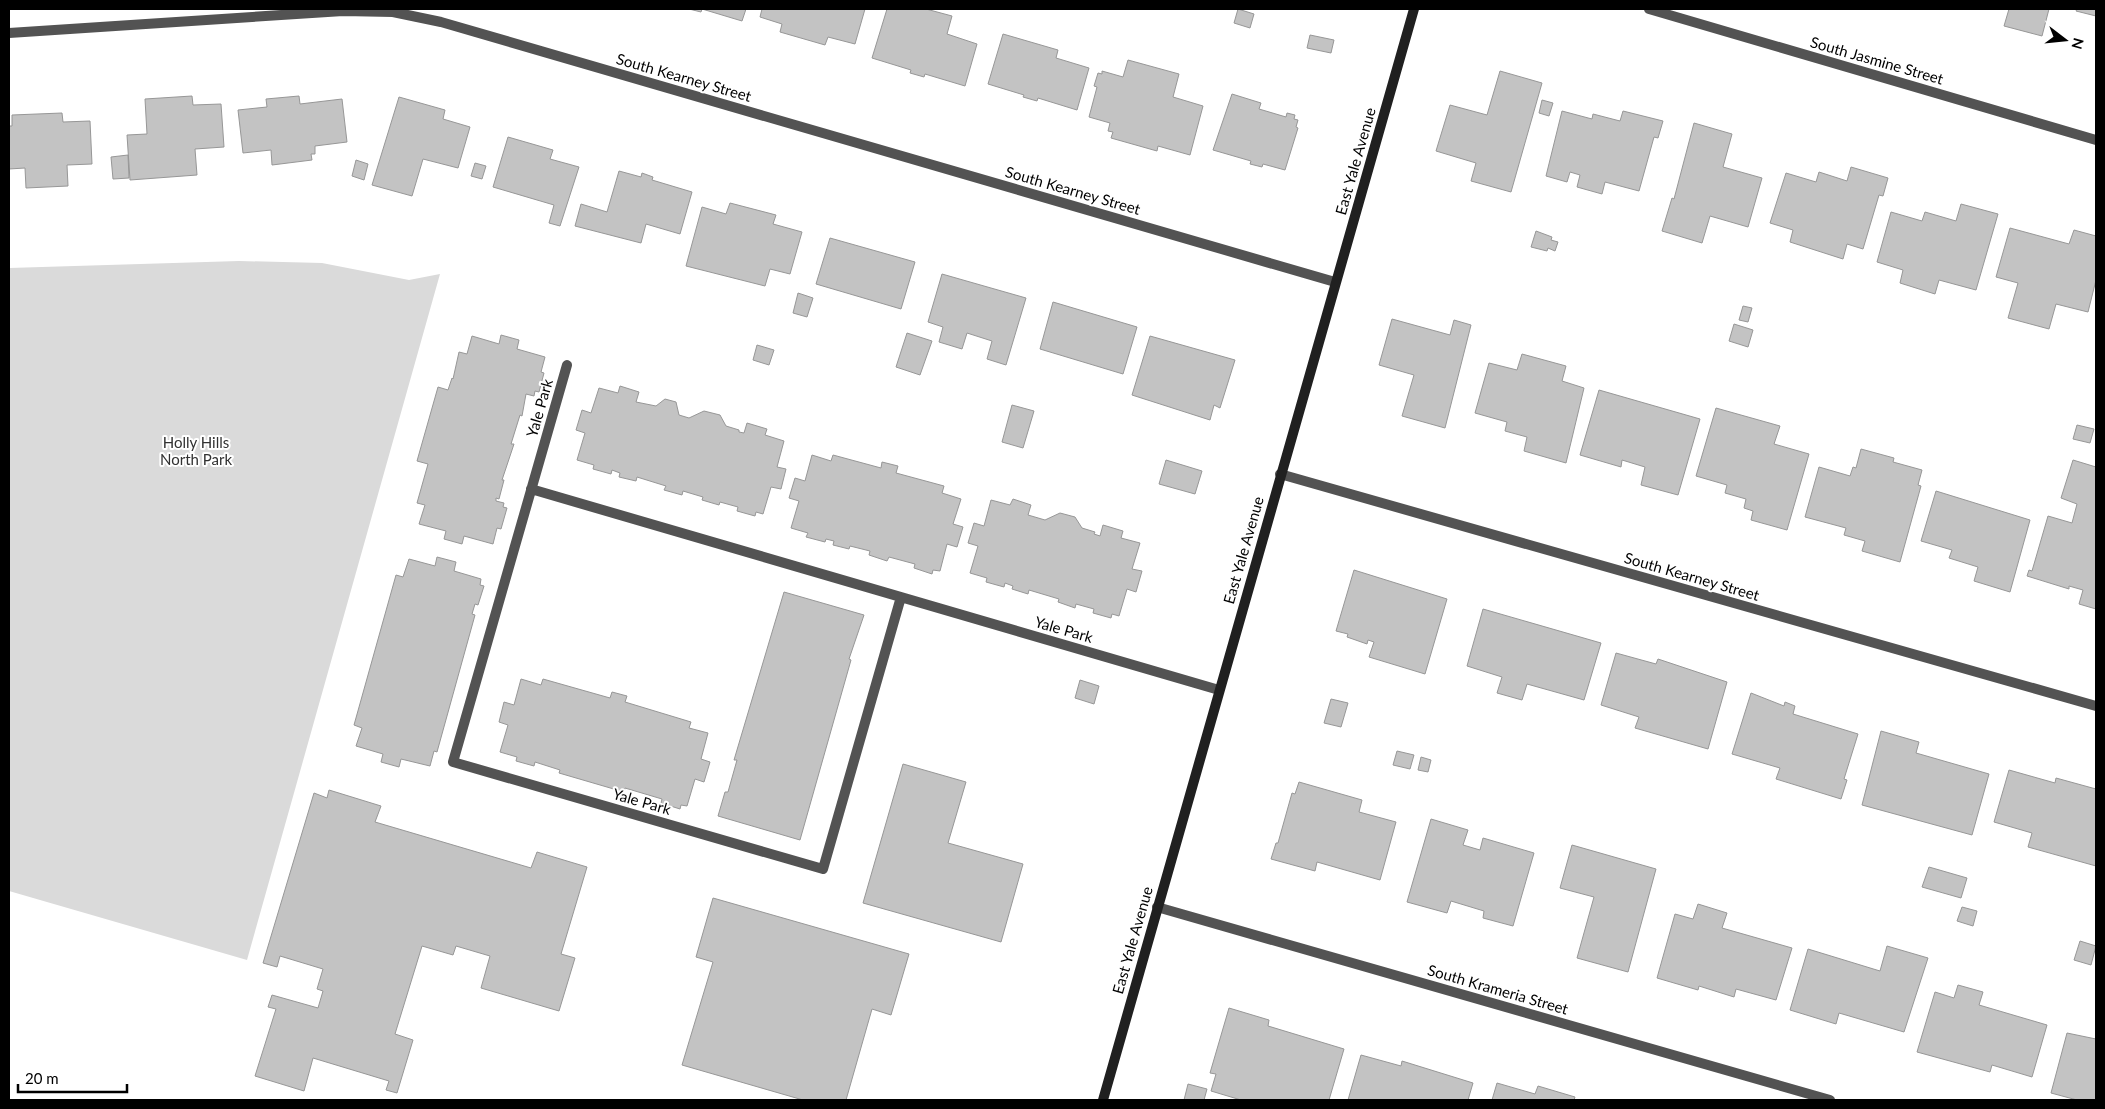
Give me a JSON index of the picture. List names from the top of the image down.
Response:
{
  "streets": {
    "main road": ["East Yale Avenue"],
    "street": [
      "South Jasmine Street",
      "South Kearney Street",
      "Yale Park",
      "South Krameria Street"
    ]
  },
  "crossings": [
    ["South Kearney Street", "East Yale Avenue"],
    ["East Yale Avenue", "Yale Park"],
    ["East Yale Avenue", "South Krameria Street"]
  ],
  "parks": ["Holly Hills North Park"],
  "scale_bar": "20 m",
  "north": "right"
}
